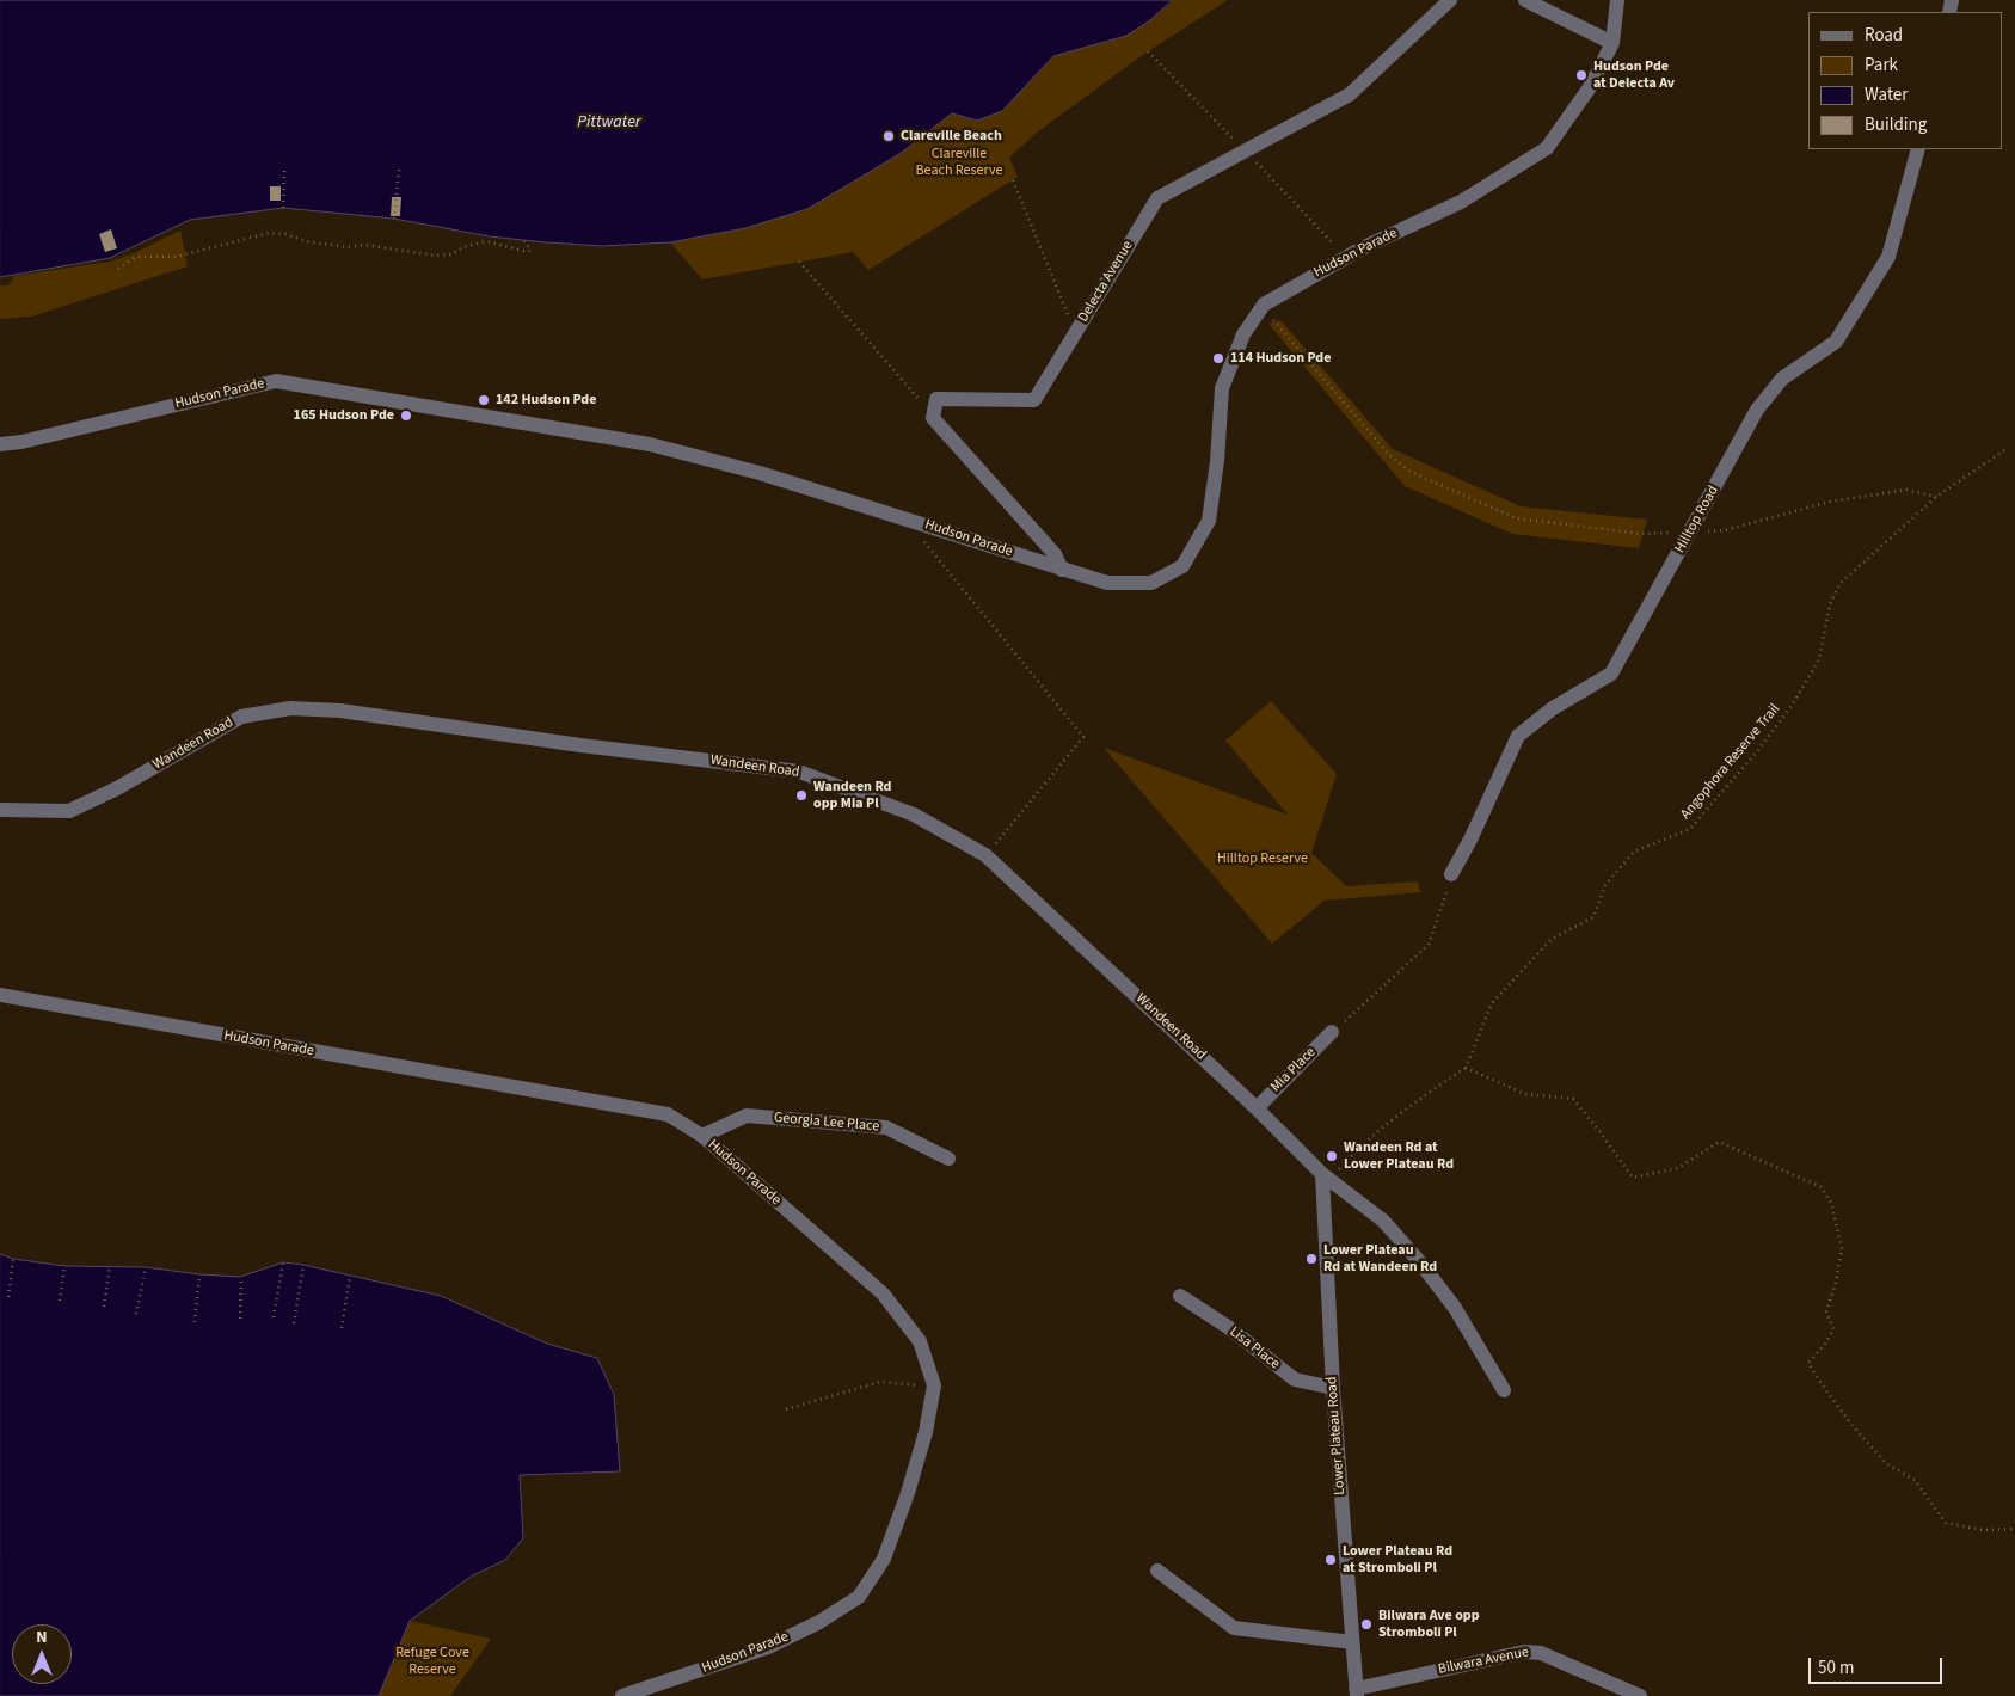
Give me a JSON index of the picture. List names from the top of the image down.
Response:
{
  "streets": {
    "street": [
      "Hudson Parade",
      "Delecta Avenue",
      "Hilltop Road",
      "Wandeen Road",
      "Mia Place",
      "Georgia Lee Place",
      "Lisa Place",
      "Lower Plateau Road",
      "Bilwara Avenue"
    ],
    "path": ["Angophora Reserve Trail"]
  },
  "crossings": [
    ["Hudson Parade", "Georgia Lee Place"],
    ["Wandeen Road", "Mia Place"],
    ["Wandeen Road", "Lower Plateau Road"],
    ["Lisa Place", "Lower Plateau Road"],
    ["Lower Plateau Road", "Bilwara Avenue"]
  ],
  "water": ["Pittwater"],
  "parks": ["Clareville Beach Reserve", "Hilltop Reserve", "Refuge Cove Reserve"],
  "places": [
    "Hudson Pde at Delecta Av",
    "Clareville Beach",
    "114 Hudson Pde",
    "142 Hudson Pde",
    "165 Hudson Pde",
    "Wandeen Rd opp Mia Pl",
    "Wandeen Rd at Lower Plateau Rd",
    "Lower Plateau Rd at Wandeen Rd",
    "Lower Plateau Rd at Stromboli Pl",
    "Bilwara Ave opp Stromboli Pl"
  ],
  "legend": [
    "Road",
    "Park",
    "Water",
    "Building"
  ],
  "scale_bar": "50 m",
  "north": "top"
}
